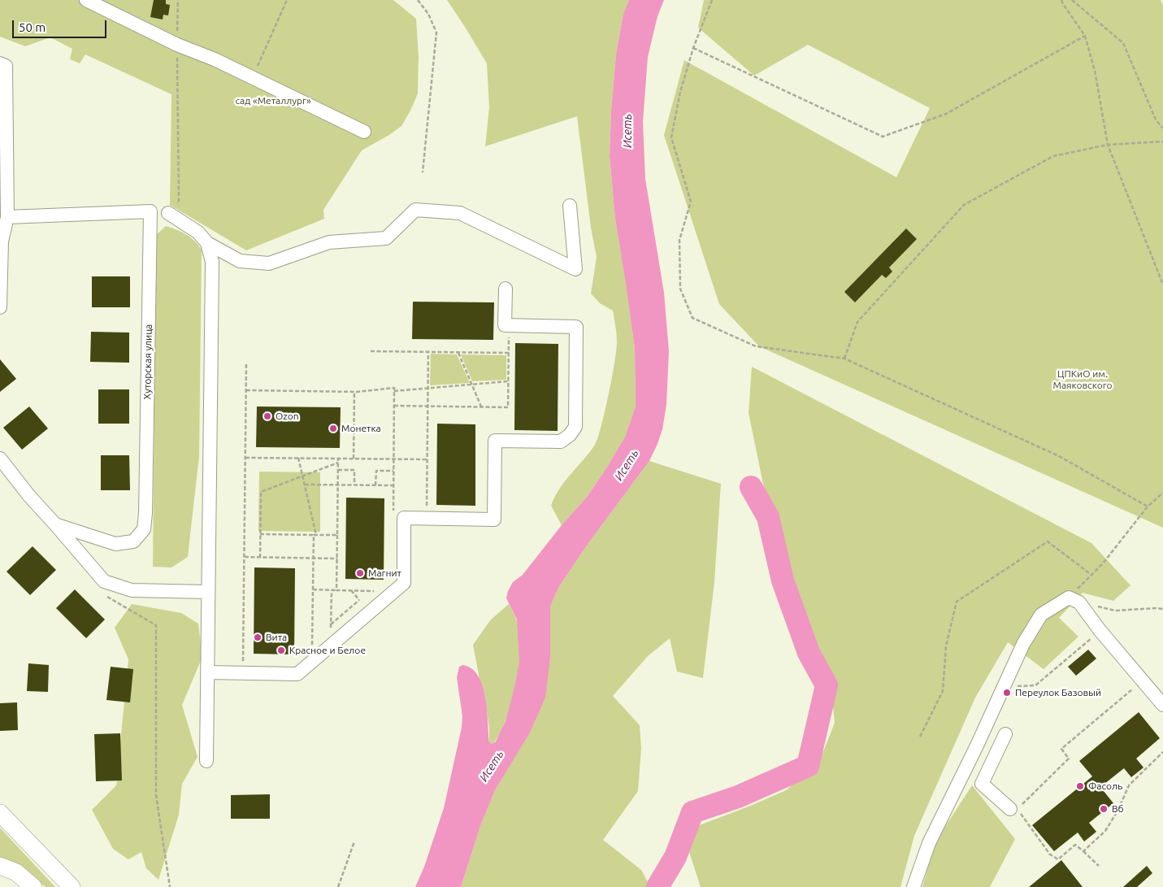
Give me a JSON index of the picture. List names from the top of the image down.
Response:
{
  "streets": {
    "street": ["Хуторская улица"]
  },
  "water": ["Исеть"],
  "parks": ["сад «Металлург»", "ЦПКиО им. Маяковского"],
  "places": [
    "Ozon",
    "Монетка",
    "Магнит",
    "Вита",
    "Красное и Белое",
    "Переулок Базовый",
    "Фасоль",
    "Вб"
  ],
  "scale_bar": "50 m"
}
